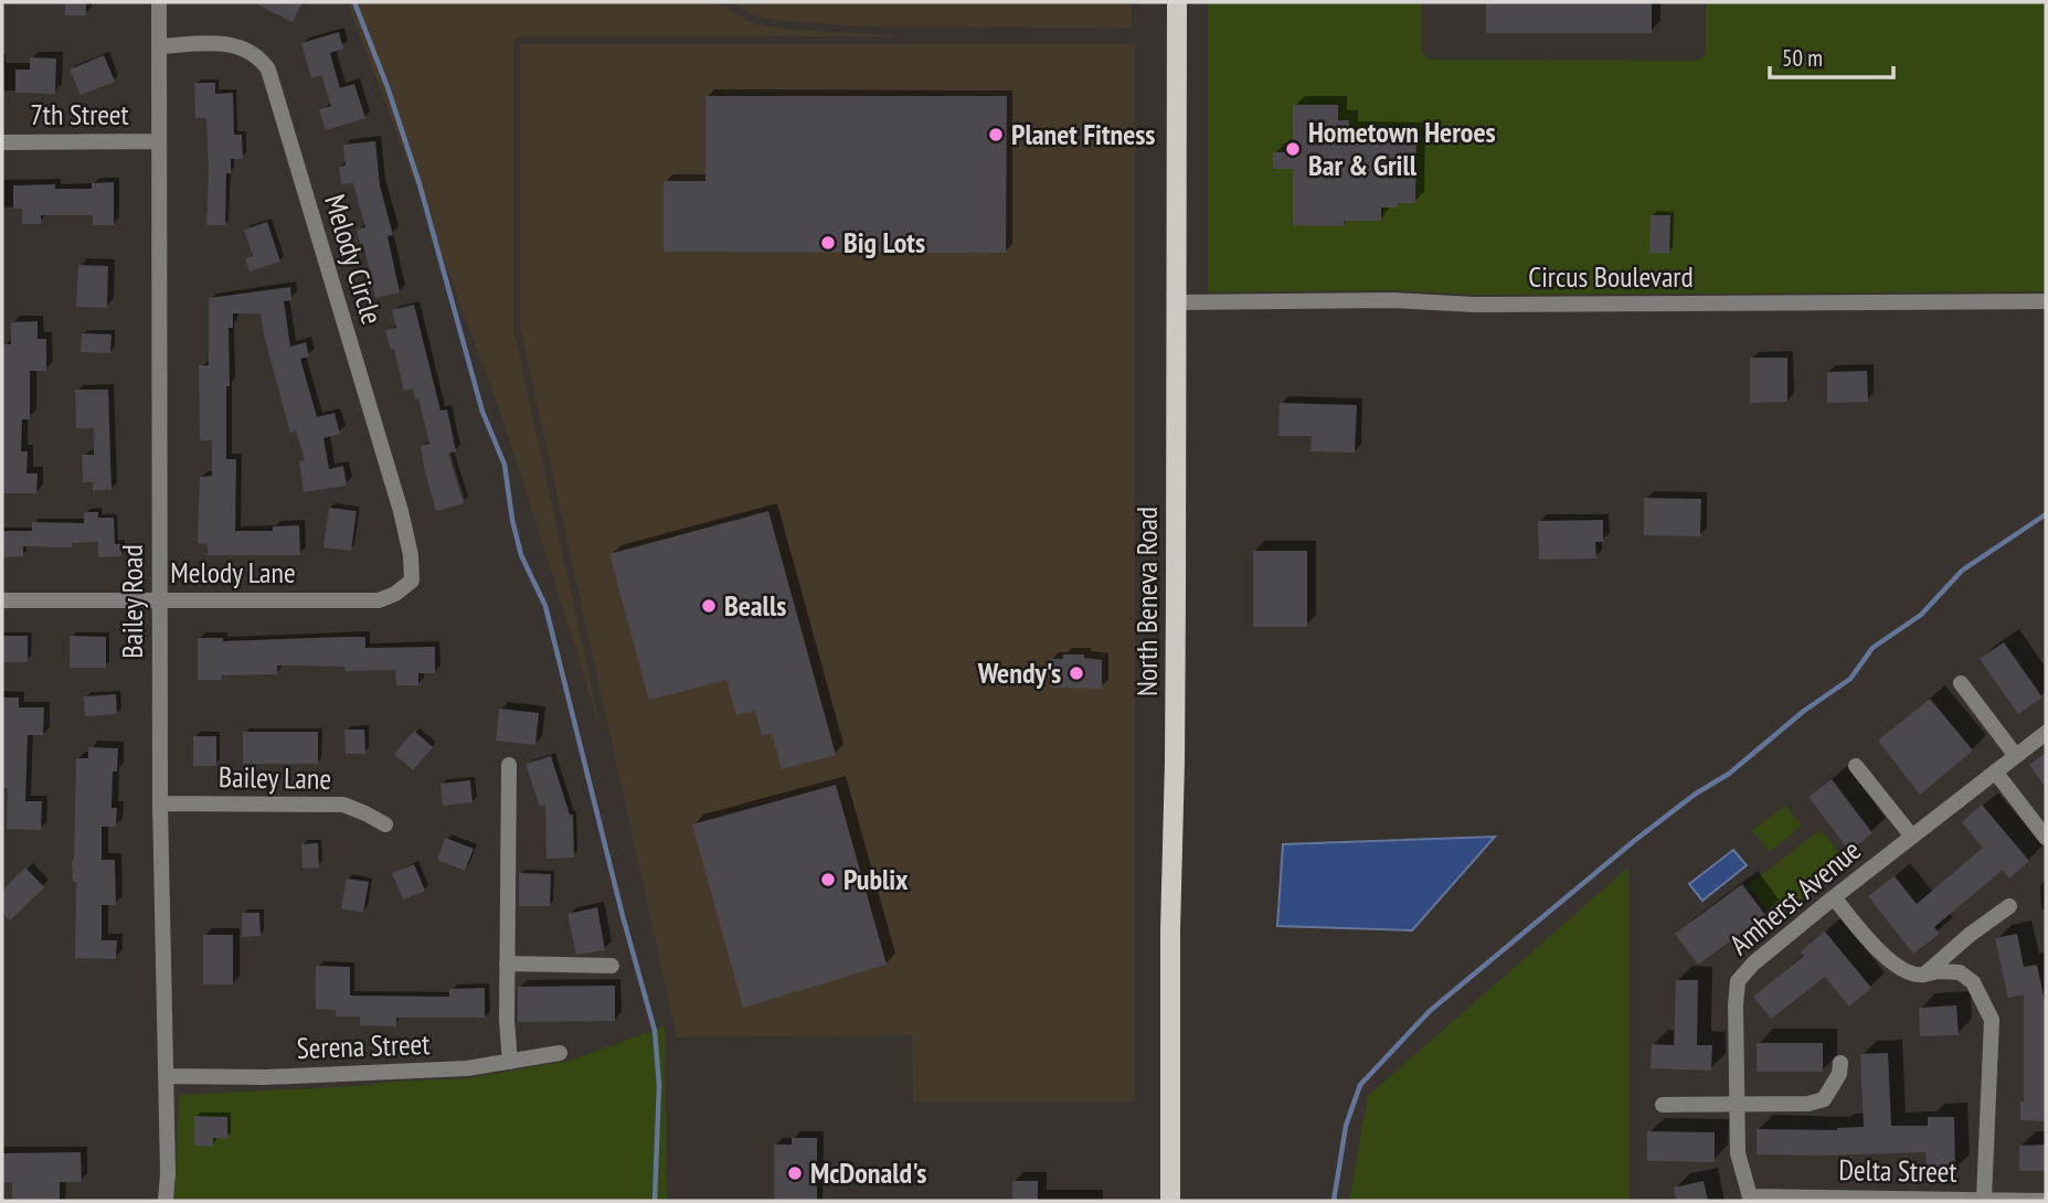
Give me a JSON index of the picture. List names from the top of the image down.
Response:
{
  "streets": {
    "main road": ["North Beneva Road"],
    "street": [
      "7th Street",
      "Melody Circle",
      "Circus Boulevard",
      "Melody Lane",
      "Bailey Road",
      "Bailey Lane",
      "Amherst Avenue",
      "Serena Street",
      "Delta Street"
    ]
  },
  "crossings": [
    ["7th Street", "Bailey Road"],
    ["Melody Circle", "Melody Lane"],
    ["Melody Circle", "Bailey Road"],
    ["Circus Boulevard", "North Beneva Road"],
    ["Melody Lane", "Bailey Road"],
    ["Bailey Road", "Bailey Lane"],
    ["Bailey Road", "Serena Street"],
    ["Amherst Avenue", "Delta Street"]
  ],
  "places": [
    "Planet Fitness",
    "Hometown Heroes Bar & Grill",
    "Big Lots",
    "Bealls",
    "Wendy's",
    "Publix",
    "McDonald's"
  ],
  "scale_bar": "50 m"
}
